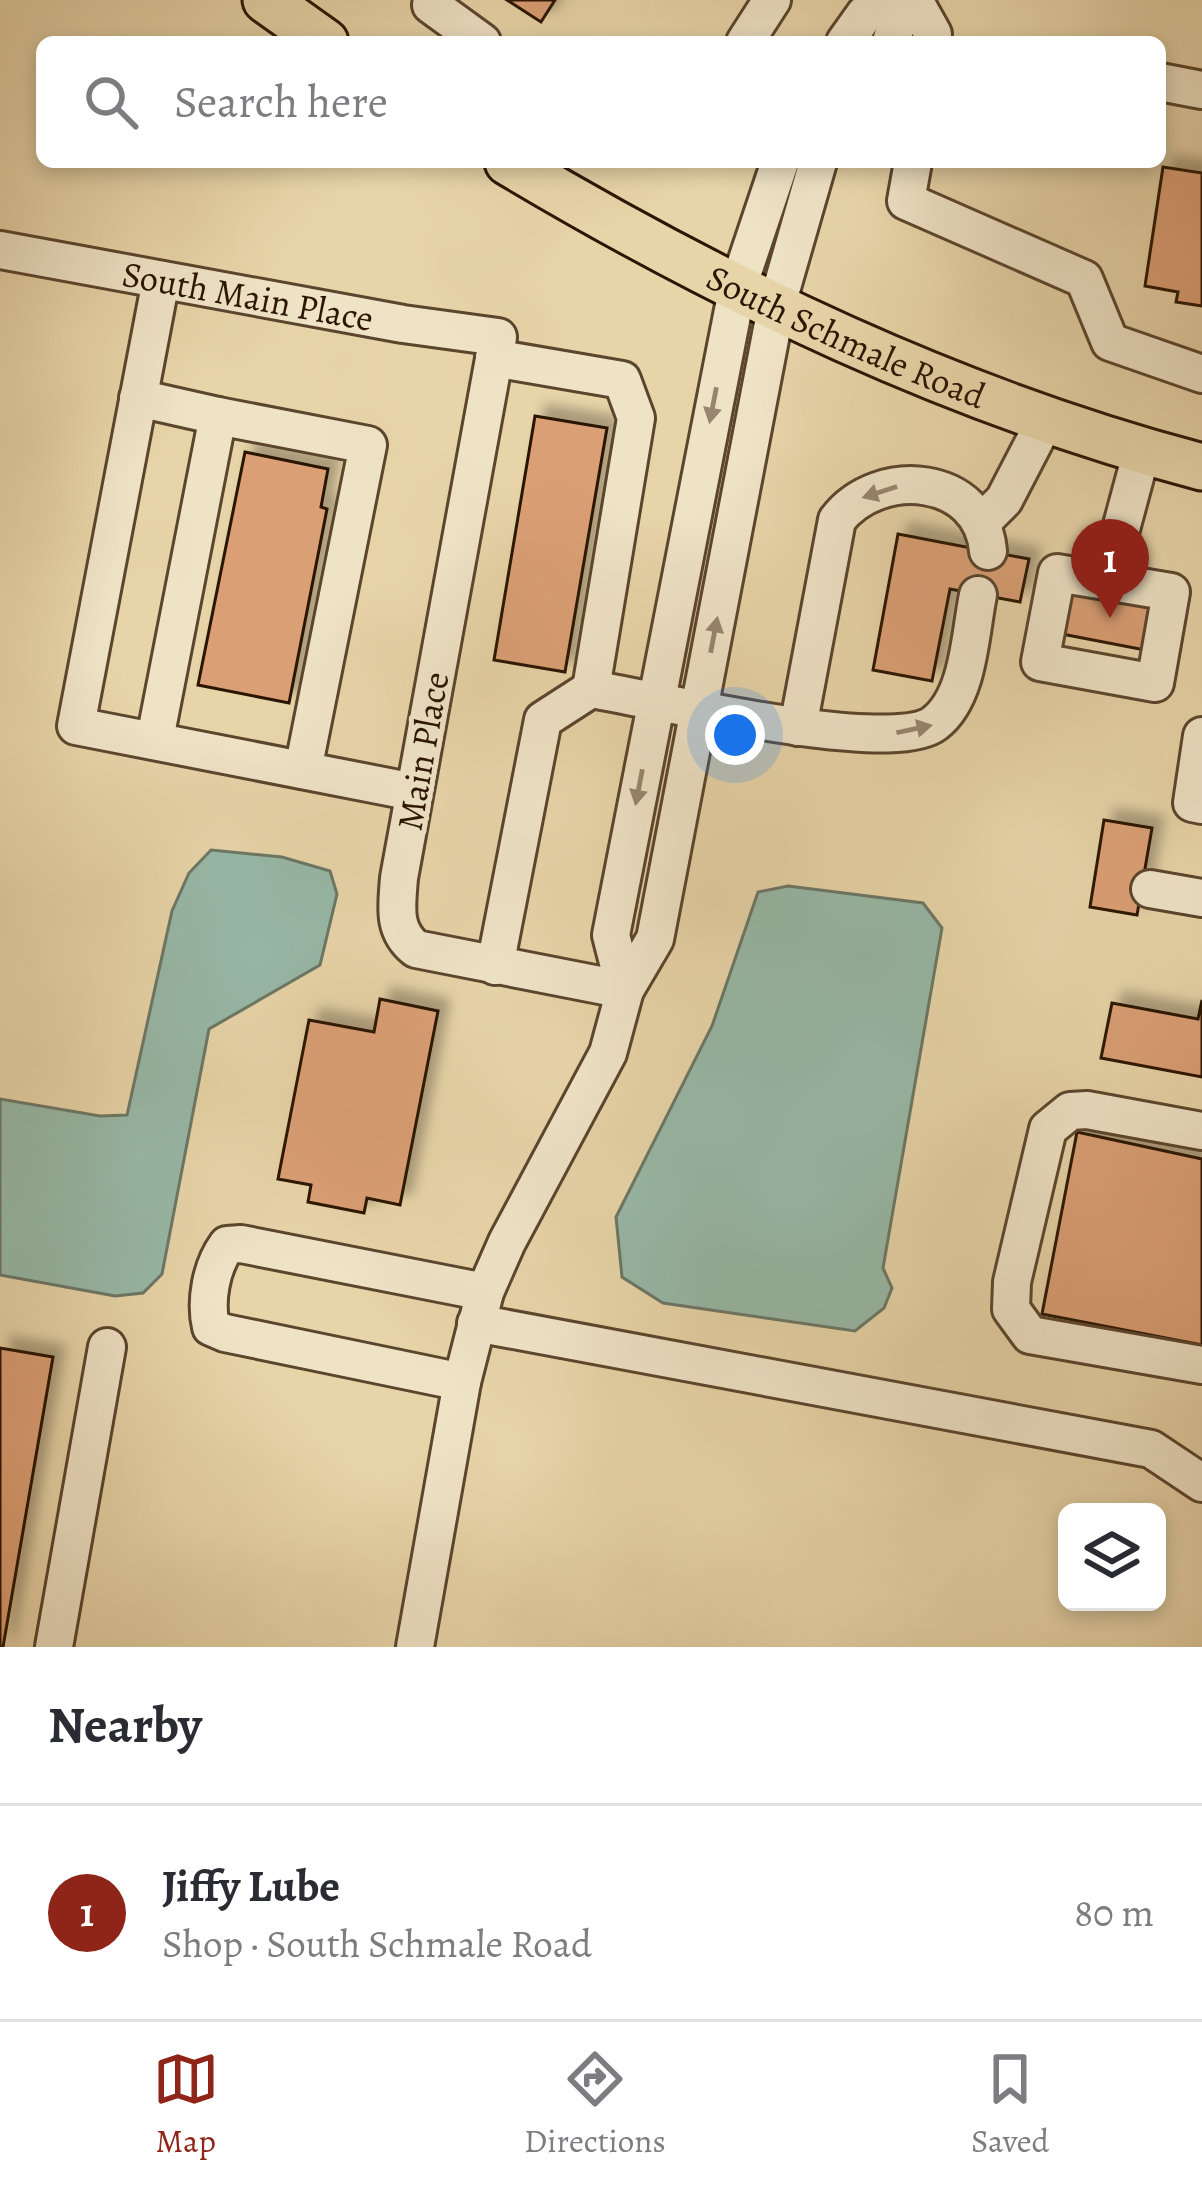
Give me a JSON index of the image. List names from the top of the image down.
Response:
{
  "streets": {
    "main road": ["South Schmale Road"],
    "street": ["South Main Place", "Main Place"]
  },
  "crossings": [
    ["South Main Place", "Main Place"]
  ],
  "page": {
    "search": "Search here",
    "pins": "1",
    "heading": "Nearby",
    "list": [
      {
        "mark": "1",
        "name": "Jiffy Lube",
        "note": "Shop · South Schmale Road",
        "value": "80 m"
      }
    ],
    "nav": ["Map", "Directions", "Saved"]
  }
}
